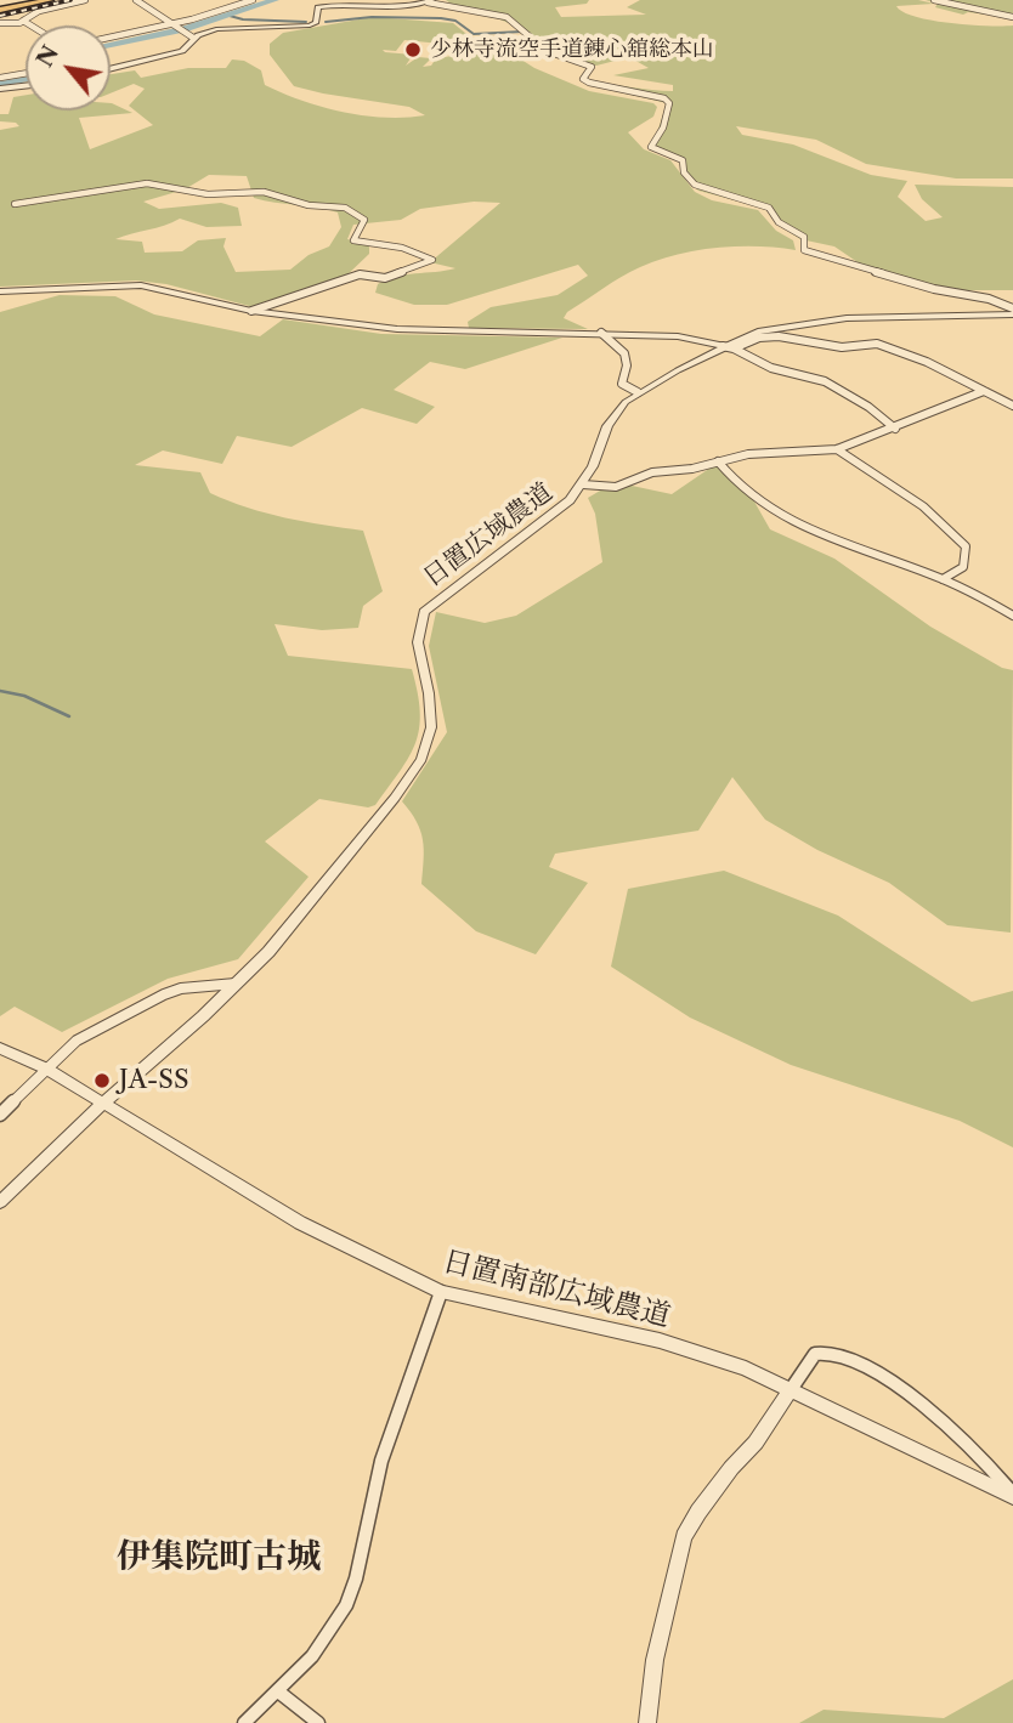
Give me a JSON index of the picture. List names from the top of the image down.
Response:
{
  "streets": {
    "street": ["日置広域農道", "日置南部広域農道"]
  },
  "crossings": [
    ["日置広域農道", "日置南部広域農道"]
  ],
  "districts": ["伊集院町古城"],
  "places": ["少林寺流空手道錬心舘総本山", "JA-SS"],
  "north": "top left"
}
